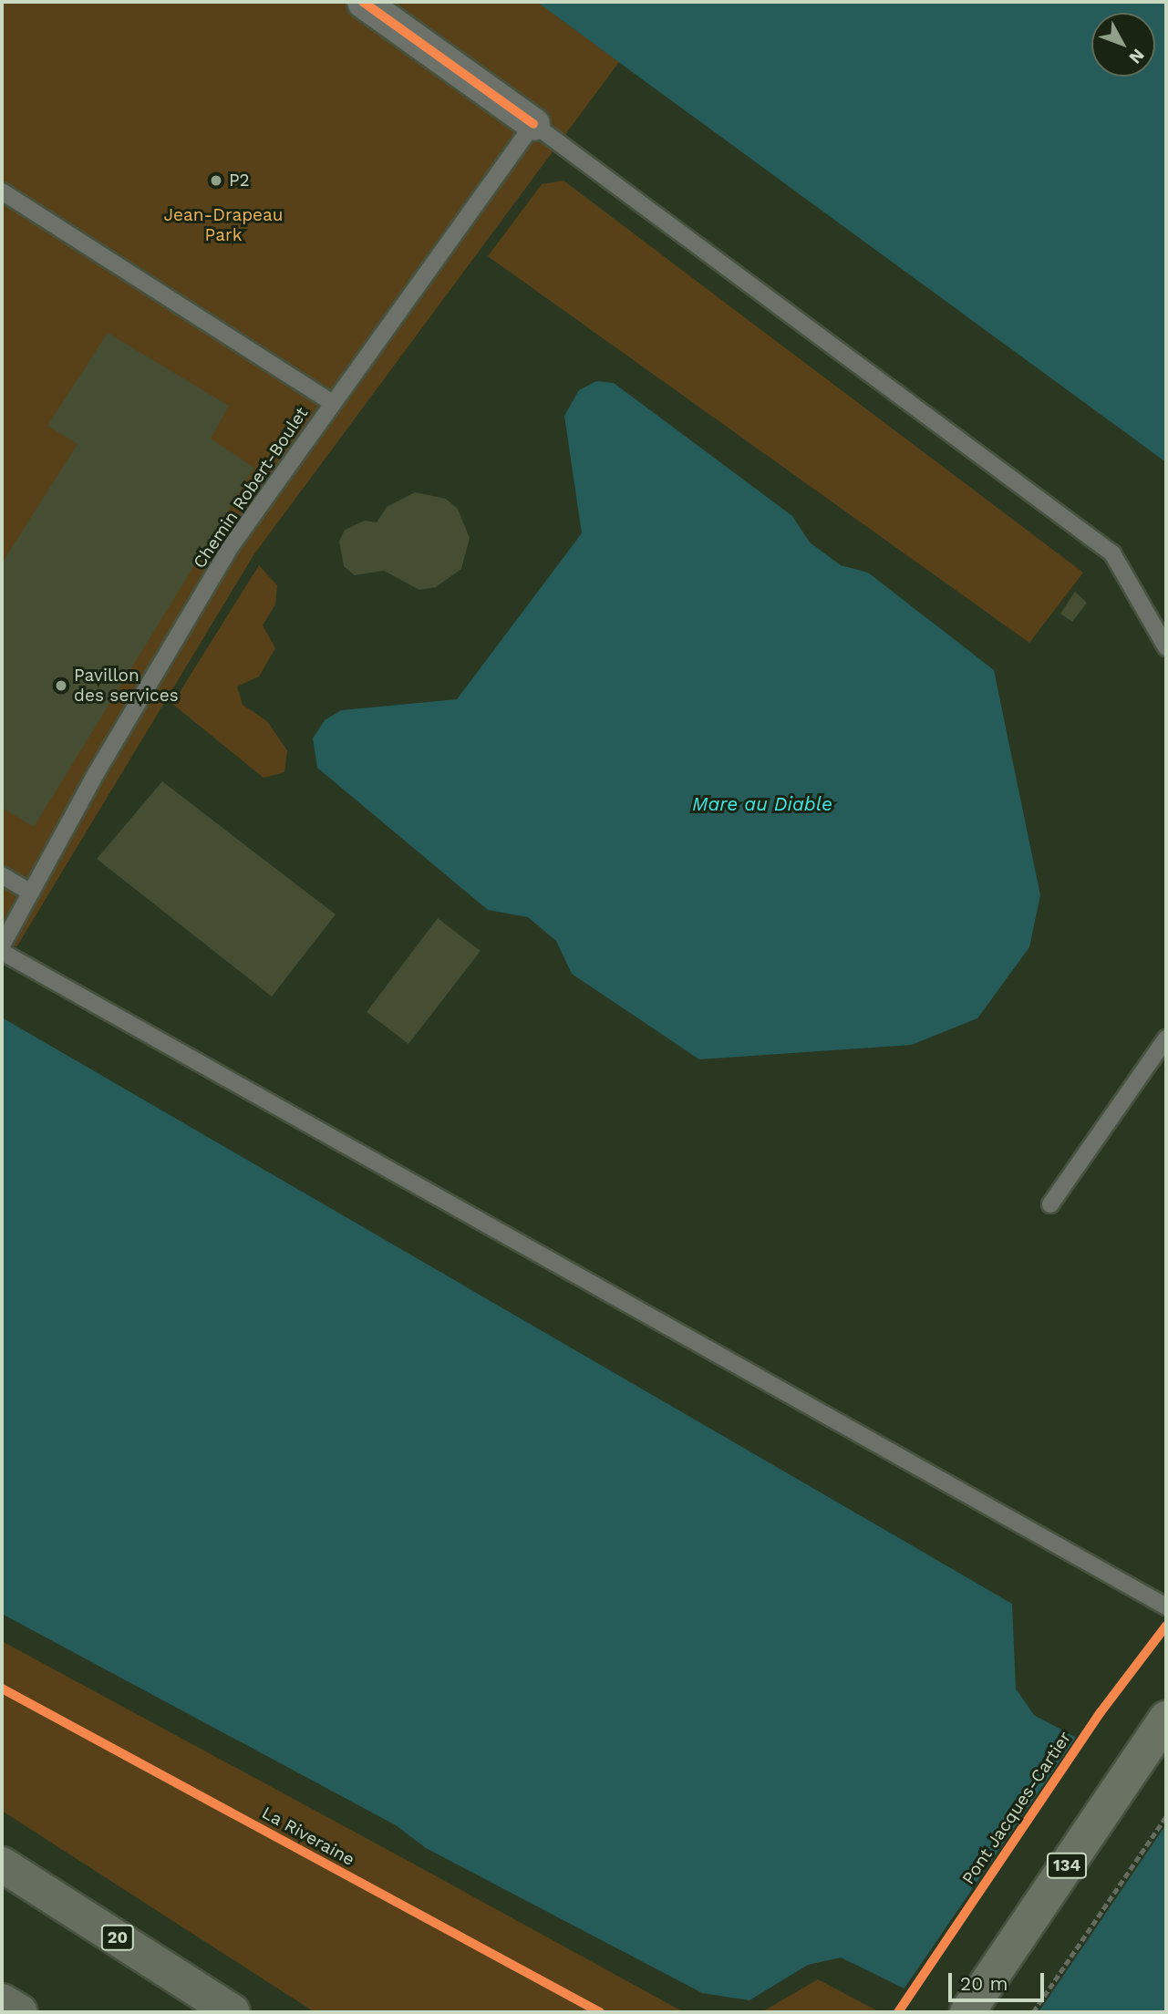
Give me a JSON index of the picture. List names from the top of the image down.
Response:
{
  "streets": {
    "highway": ["20"],
    "main road": ["134"],
    "lane": ["Chemin Robert-Boulet"],
    "cycle path": ["Pont Jacques-Cartier", "La Riveraine"]
  },
  "water": ["Mare au Diable"],
  "parks": ["Jean-Drapeau Park"],
  "places": ["P2", "Pavillon des services"],
  "scale_bar": "20 m",
  "north": "bottom right"
}
